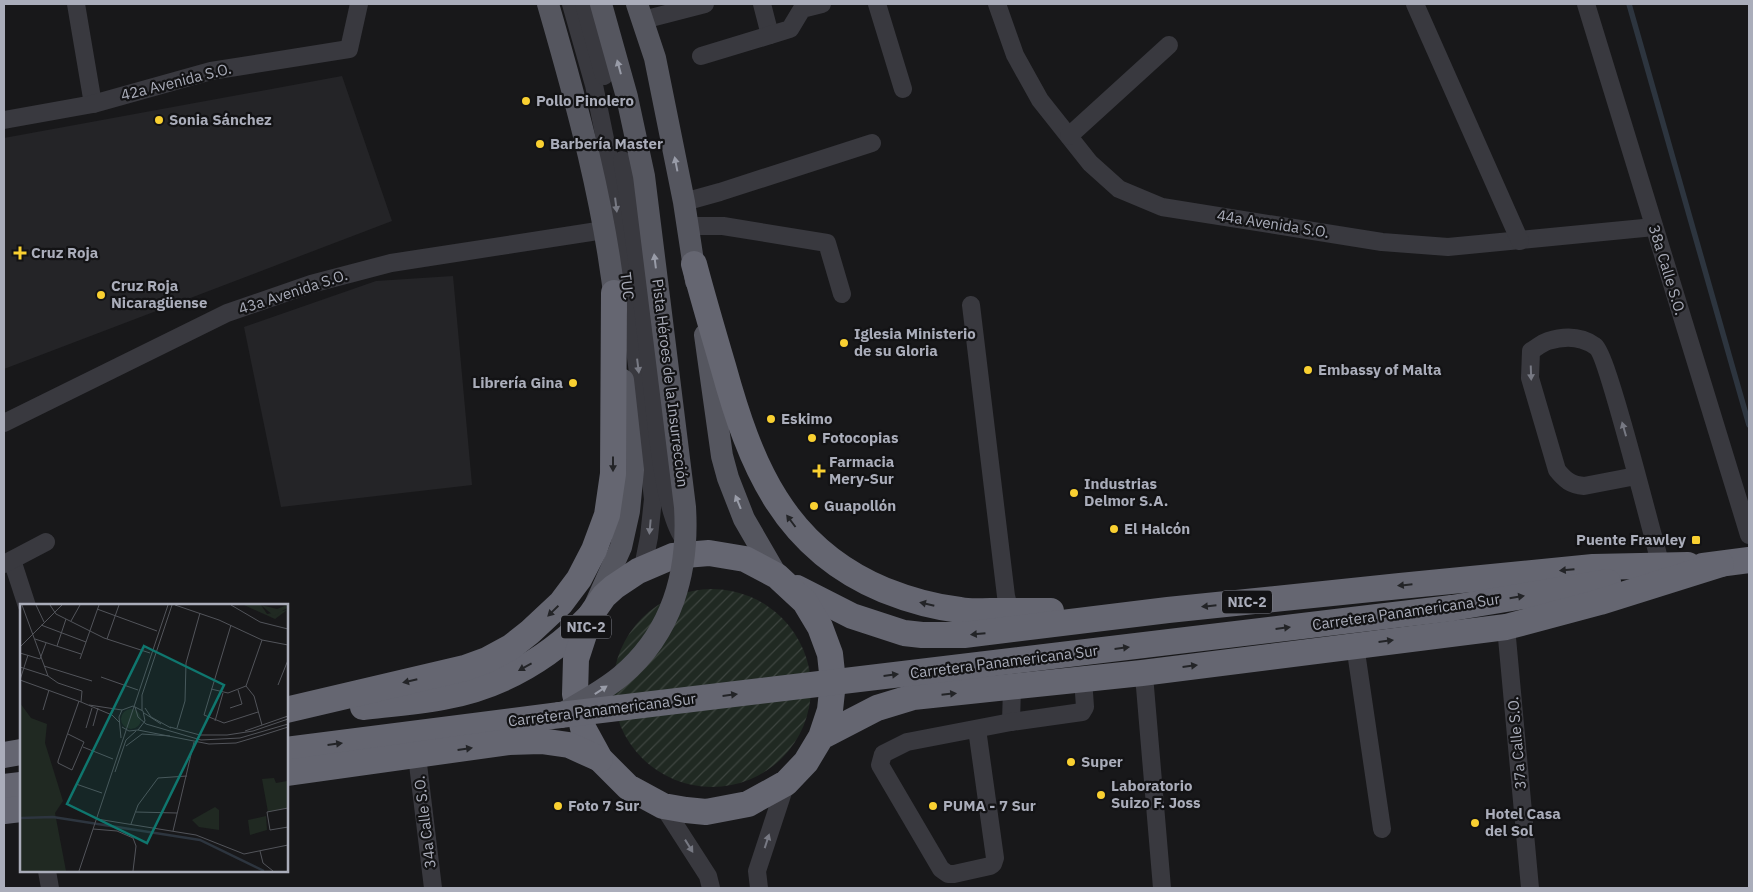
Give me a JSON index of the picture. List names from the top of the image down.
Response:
{
  "streets": {
    "highway": ["NIC-2", "Carretera Panamericana Sur"],
    "main road": ["Pista Héroes de la Insurrección"],
    "street": [
      "42a Avenida S.O.",
      "44a Avenida S.O.",
      "38a Calle S.O.",
      "TUC",
      "43a Avenida S.O.",
      "37a Calle S.O.",
      "34a Calle S.O."
    ]
  },
  "crossings": [
    ["44a Avenida S.O.", "38a Calle S.O."],
    ["TUC", "NIC-2"],
    ["Pista Héroes de la Insurrección", "Carretera Panamericana Sur"],
    ["NIC-2", "Carretera Panamericana Sur"],
    ["Carretera Panamericana Sur", "37a Calle S.O."],
    ["Carretera Panamericana Sur", "34a Calle S.O."]
  ],
  "places": {
    "other": [
      "Pollo Pinolero",
      "Sonia Sánchez",
      "Barbería Master",
      "Cruz Roja Nicaragüense",
      "Iglesia Ministerio de su Gloria",
      "Embassy of Malta",
      "Librería Gina",
      "Eskimo",
      "Fotocopias",
      "Industrias Delmor S.A.",
      "Guapollón",
      "El Halcón",
      "Super",
      "Laboratorio Suizo F. Joss",
      "Foto 7 Sur",
      "PUMA - 7 Sur",
      "Hotel Casa del Sol"
    ],
    "health": ["Cruz Roja", "Farmacia Mery-Sur"],
    "transit": ["Puente Frawley"]
  }
}
